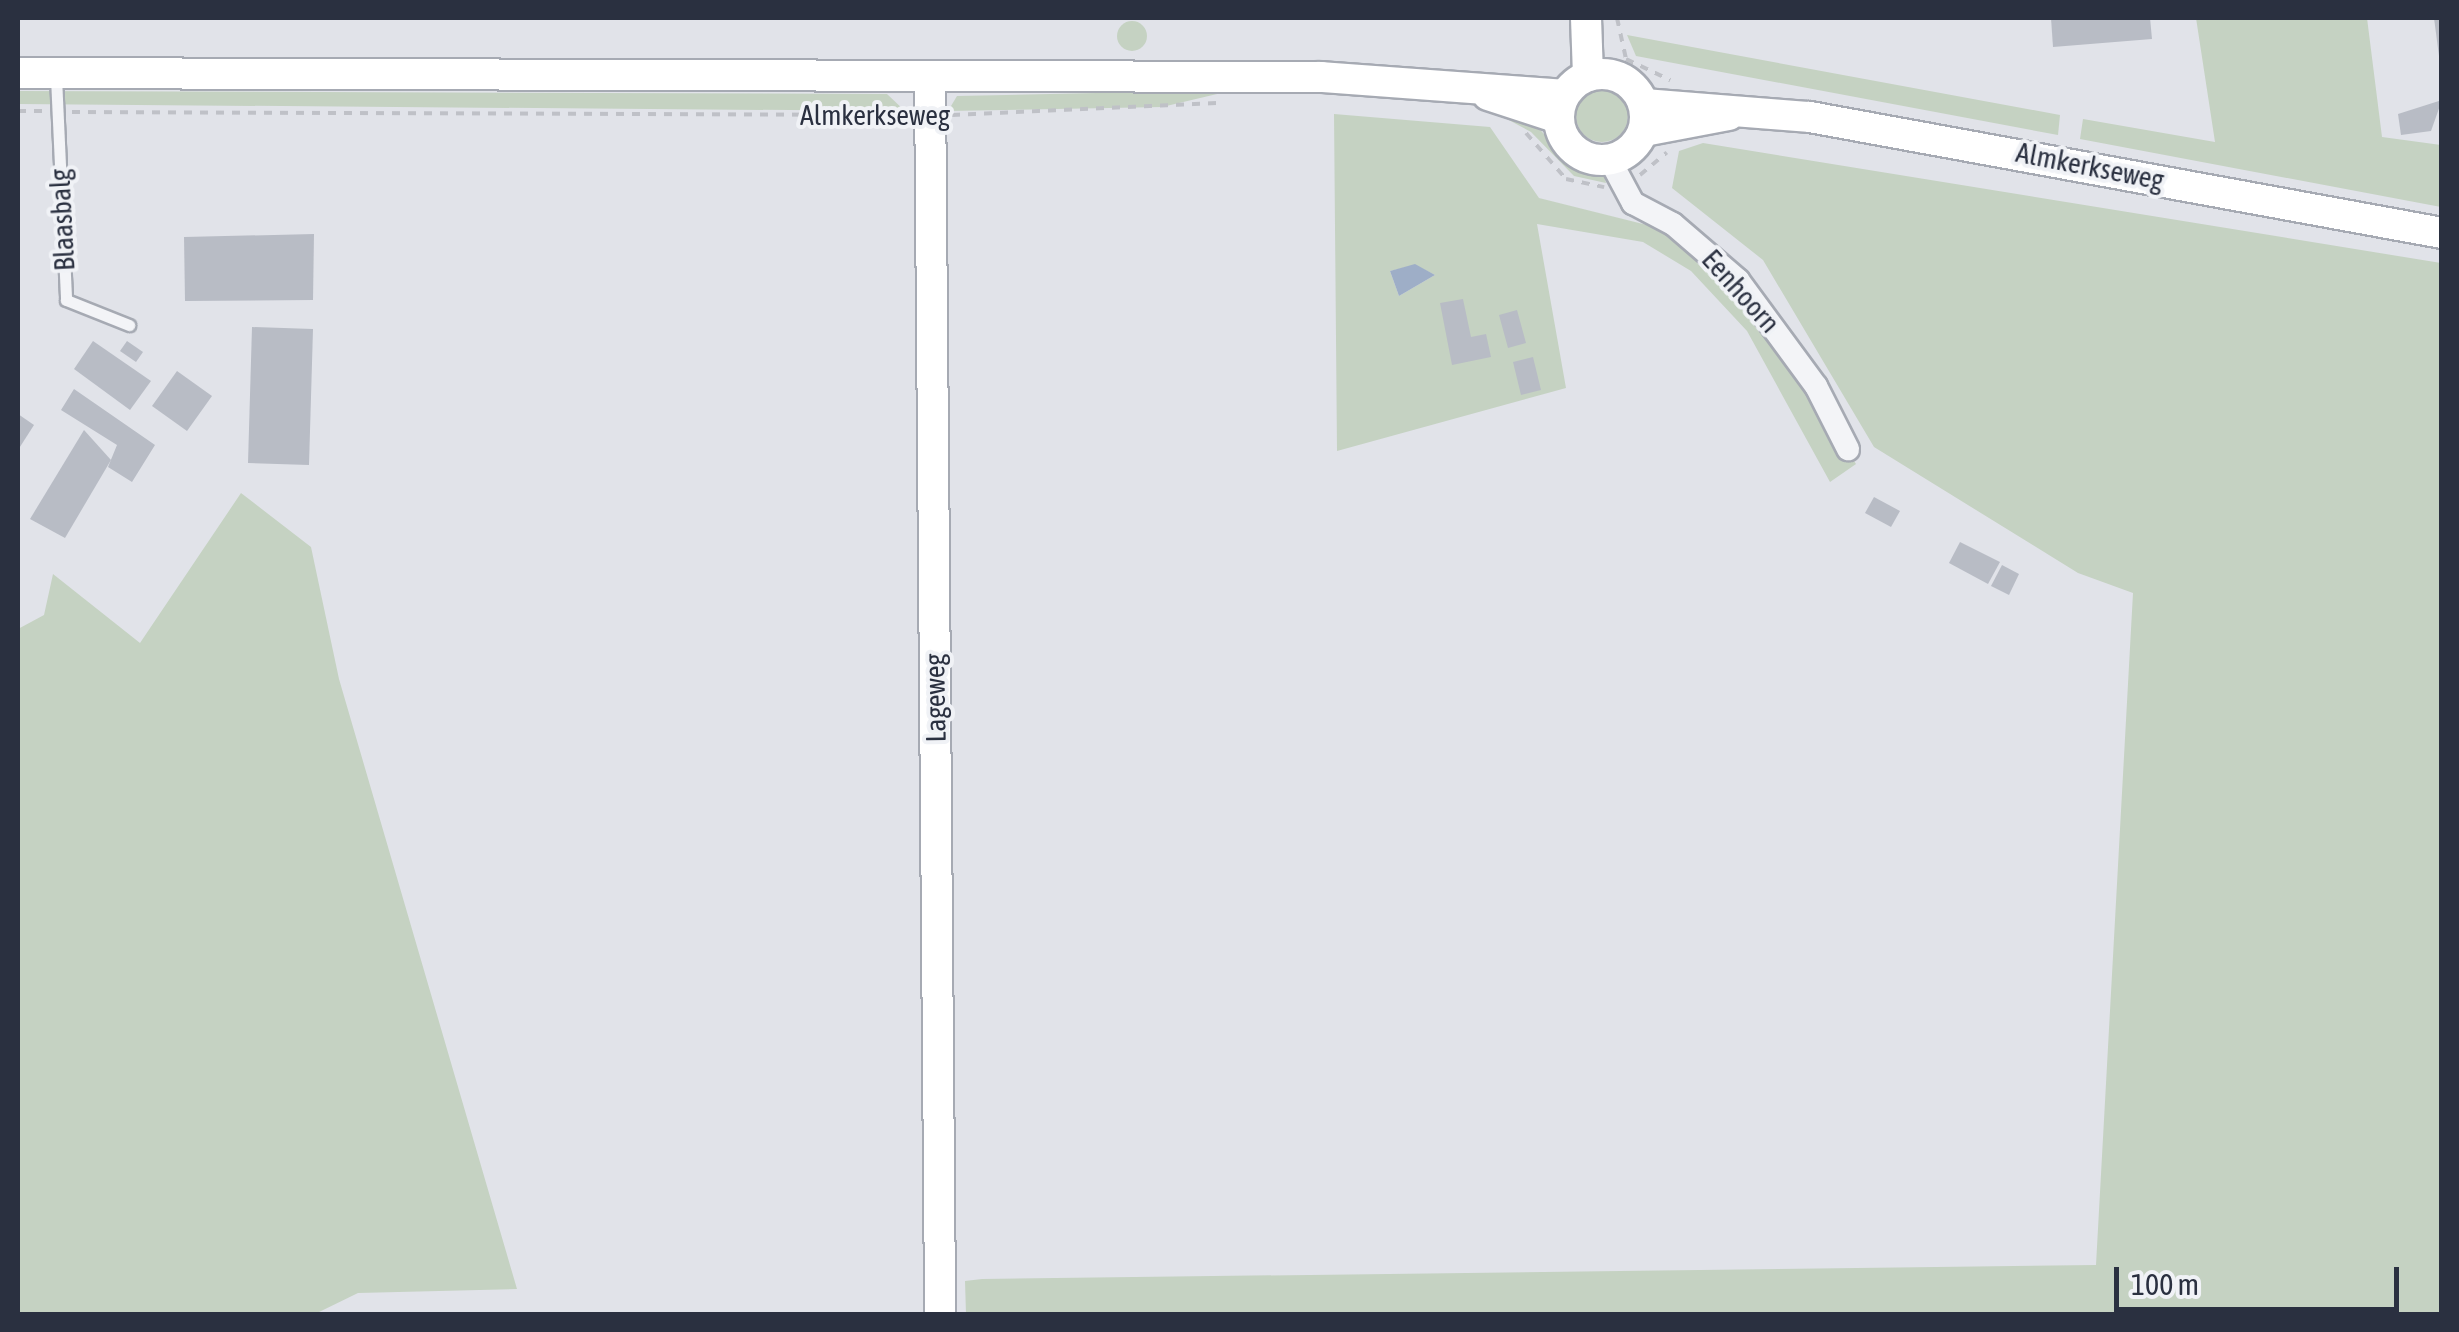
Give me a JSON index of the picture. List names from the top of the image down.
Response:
{
  "streets": {
    "street": ["Almkerkseweg", "Eenhoorn", "Lageweg"],
    "lane": ["Blaasbalg"]
  },
  "crossings": [
    ["Almkerkseweg", "Blaasbalg"],
    ["Almkerkseweg", "Lageweg"]
  ],
  "scale_bar": "100 m"
}
